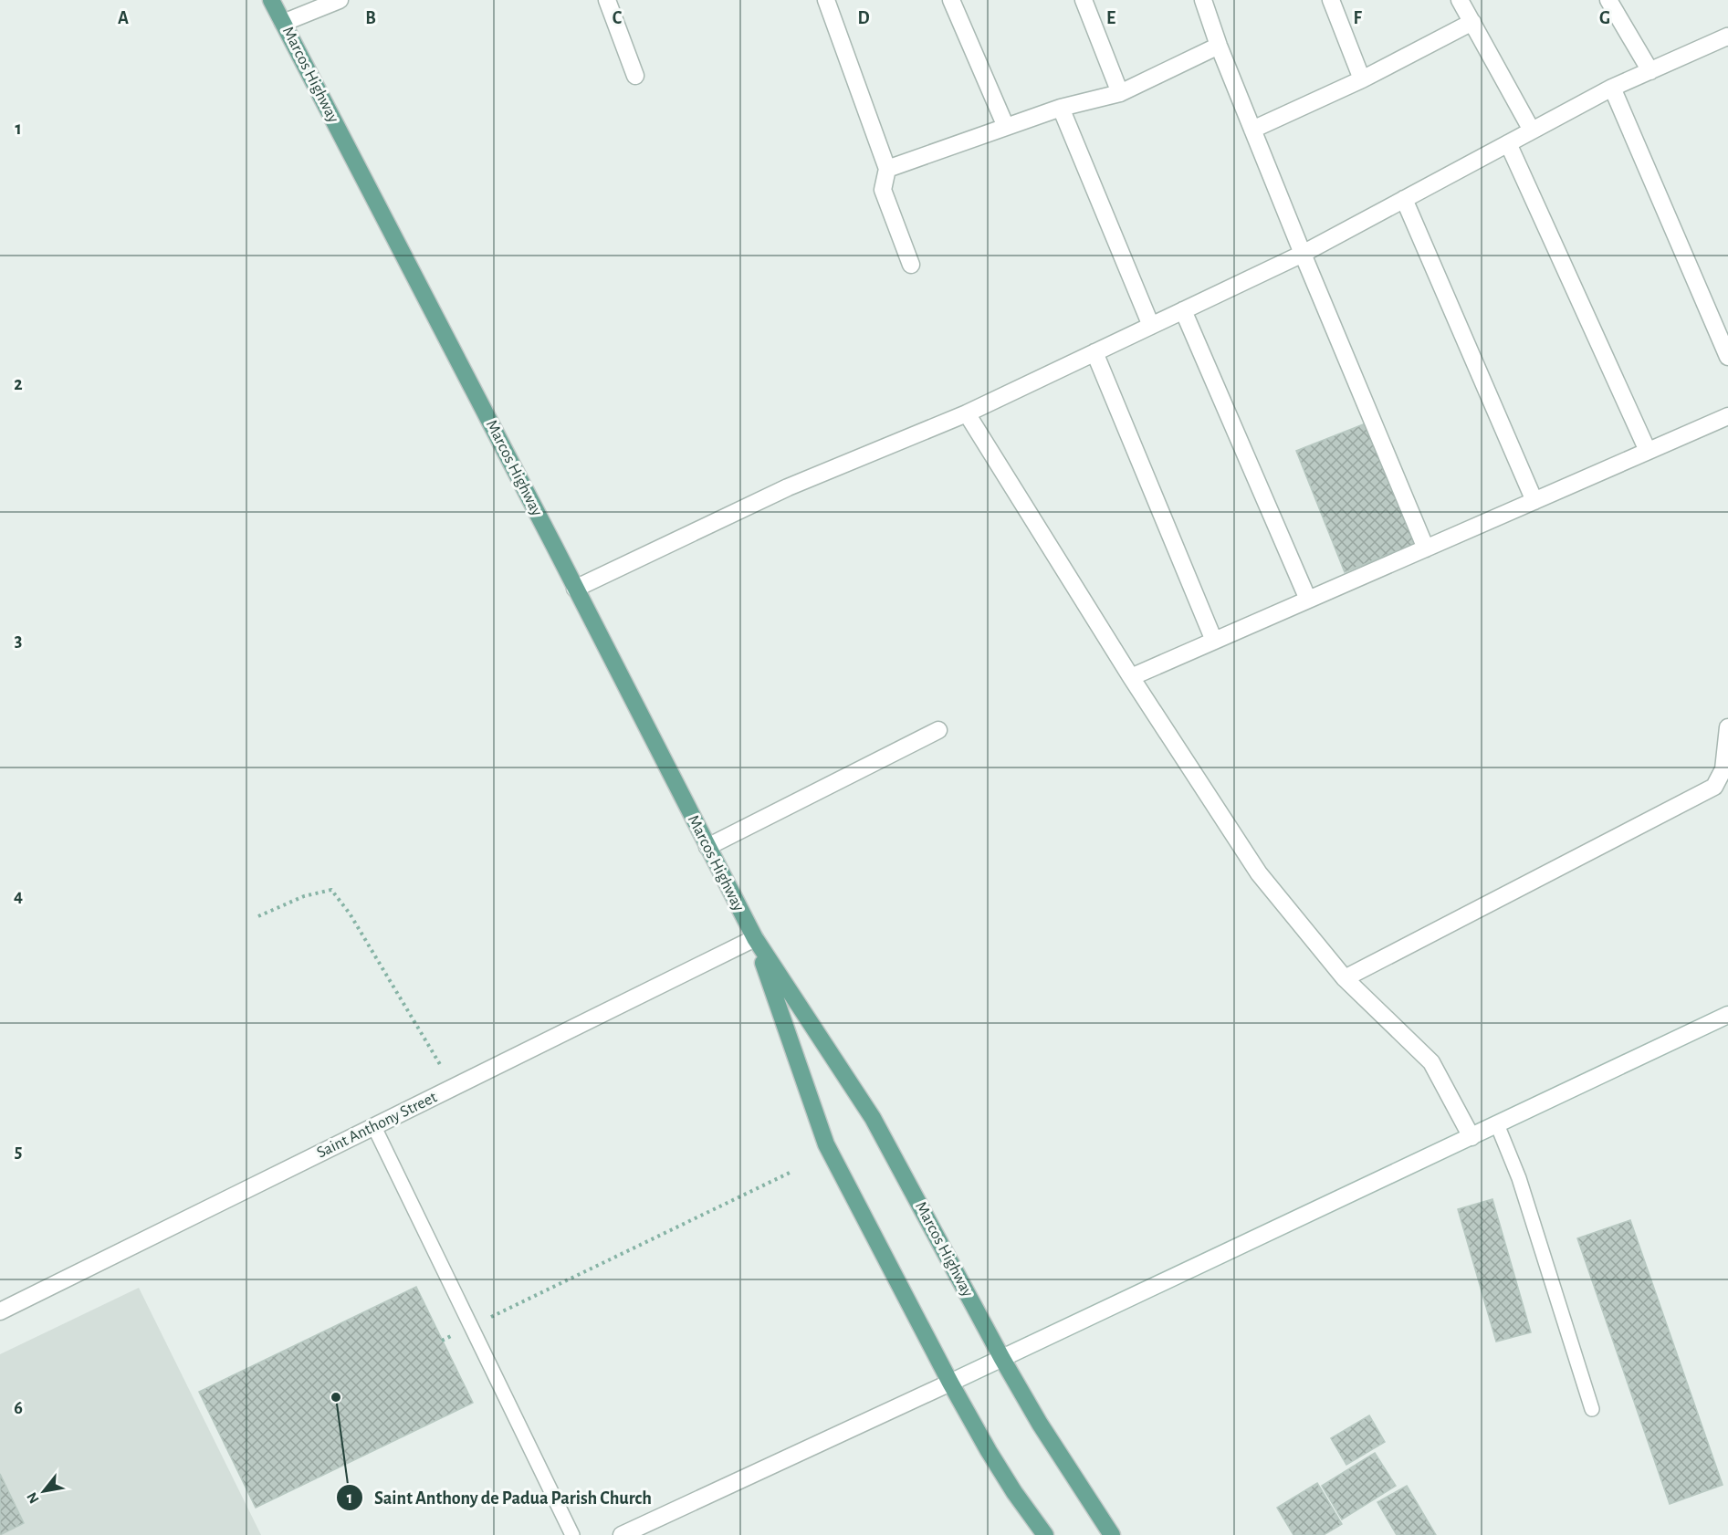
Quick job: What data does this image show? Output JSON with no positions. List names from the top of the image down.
{
  "streets": {
    "main road": ["Marcos Highway"],
    "street": ["Saint Anthony Street"]
  },
  "crossings": [
    ["Marcos Highway", "Saint Anthony Street"]
  ],
  "places": ["Saint Anthony de Padua Parish Church"],
  "north": "bottom left",
  "grid": {
    "columns": [
      "A",
      "B",
      "C",
      "D",
      "E",
      "F",
      "G"
    ],
    "rows": [
      "1",
      "2",
      "3",
      "4",
      "5",
      "6"
    ]
  }
}
